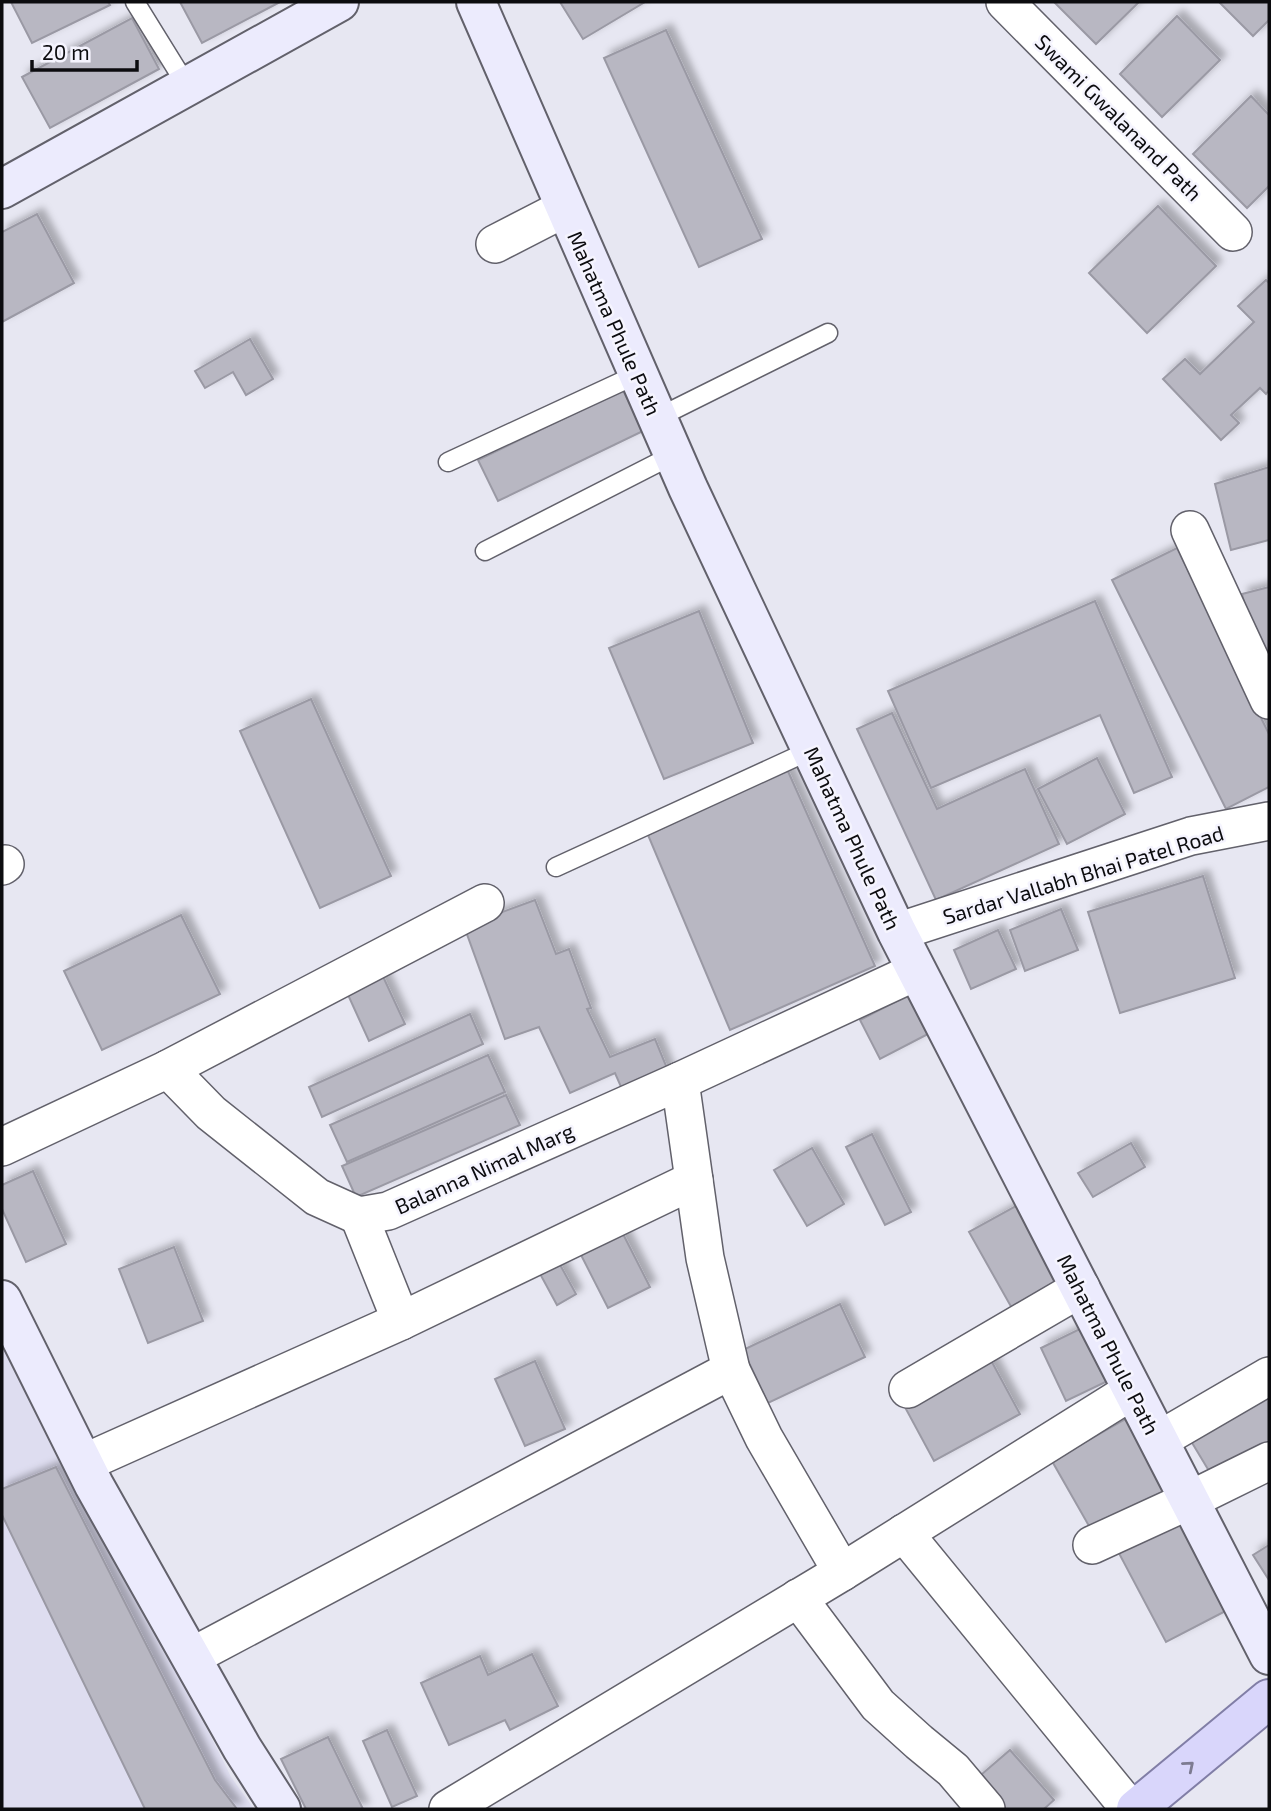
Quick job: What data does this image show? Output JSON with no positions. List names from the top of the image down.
{
  "streets": {
    "main road": ["Mahatma Phule Path"],
    "street": ["Swami Gwalanand Path", "Sardar Vallabh Bhai Patel Road", "Balanna Nimal Marg"]
  },
  "crossings": [
    ["Mahatma Phule Path", "Sardar Vallabh Bhai Patel Road"],
    ["Mahatma Phule Path", "Balanna Nimal Marg"]
  ],
  "scale_bar": "20 m"
}
